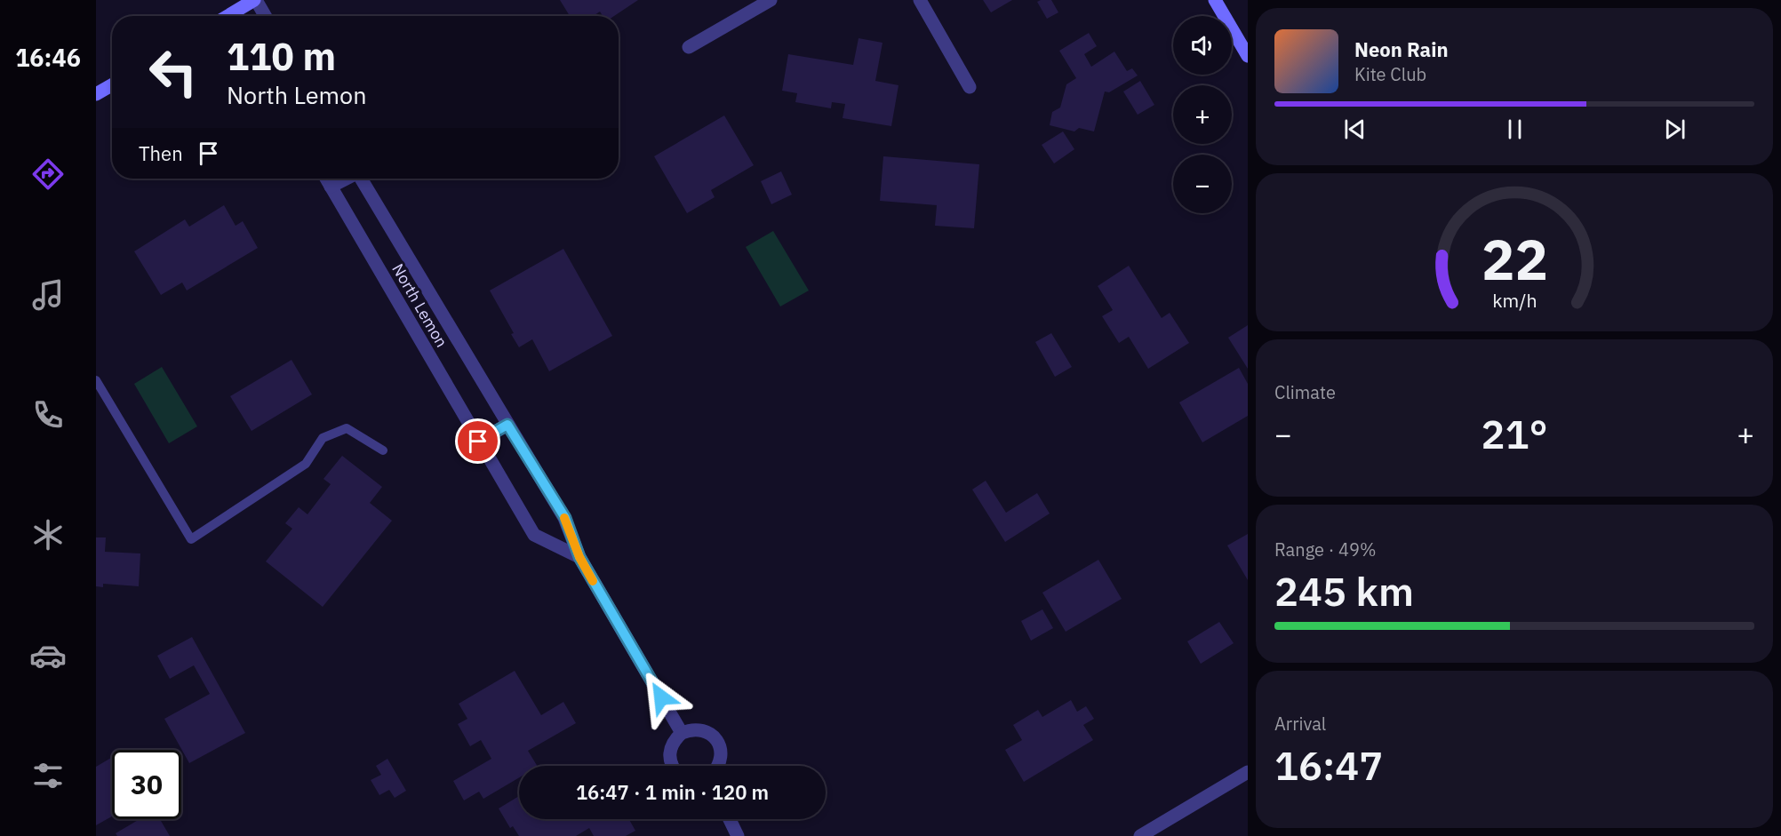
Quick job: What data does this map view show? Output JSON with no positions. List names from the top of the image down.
{
  "streets": {
    "street": ["North Lemon"]
  },
  "page": {
    "tabs": "16:46",
    "map_buttons": ["+", "−"],
    "turn": ["110 m", "North Lemon"],
    "song": ["Neon Rain", "Kite Club"],
    "then": "Then",
    "tile": [
      "Climate",
      ["Range · 49%", "245 km"],
      ["Arrival", "16:47"]
    ],
    "heat": ["−", "21°", "+"],
    "limit": "30",
    "trip": "16:47 · 1 min · 120 m",
    "gauge": ["22", "km/h"]
  }
}
